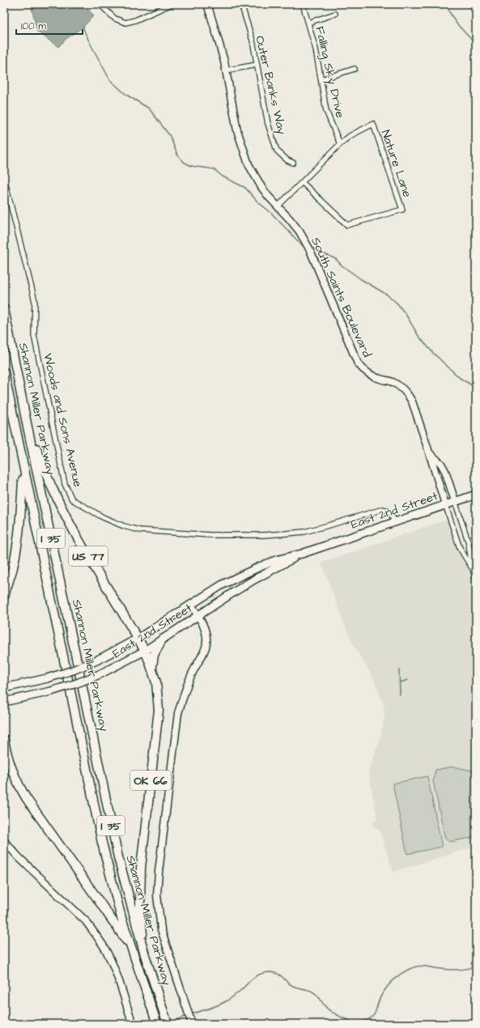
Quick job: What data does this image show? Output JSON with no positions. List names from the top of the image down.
{
  "streets": {
    "highway": [
      "Shannon Miller Parkway",
      "I 35",
      "US 77",
      "OK 66"
    ],
    "main road": ["East 2nd Street"],
    "street": [
      "Falling Sky Drive",
      "Outer Banks Way",
      "Nature Lane",
      "South Saints Boulevard",
      "Woods and Sons Avenue"
    ]
  },
  "crossings": [
    ["Falling Sky Drive", "Nature Lane"],
    ["South Saints Boulevard", "East 2nd Street"],
    ["Shannon Miller Parkway", "US 77"],
    ["Shannon Miller Parkway", "OK 66"],
    ["Woods and Sons Avenue", "East 2nd Street"],
    ["East 2nd Street", "US 77"],
    ["East 2nd Street", "OK 66"]
  ],
  "scale_bar": "100 m"
}
